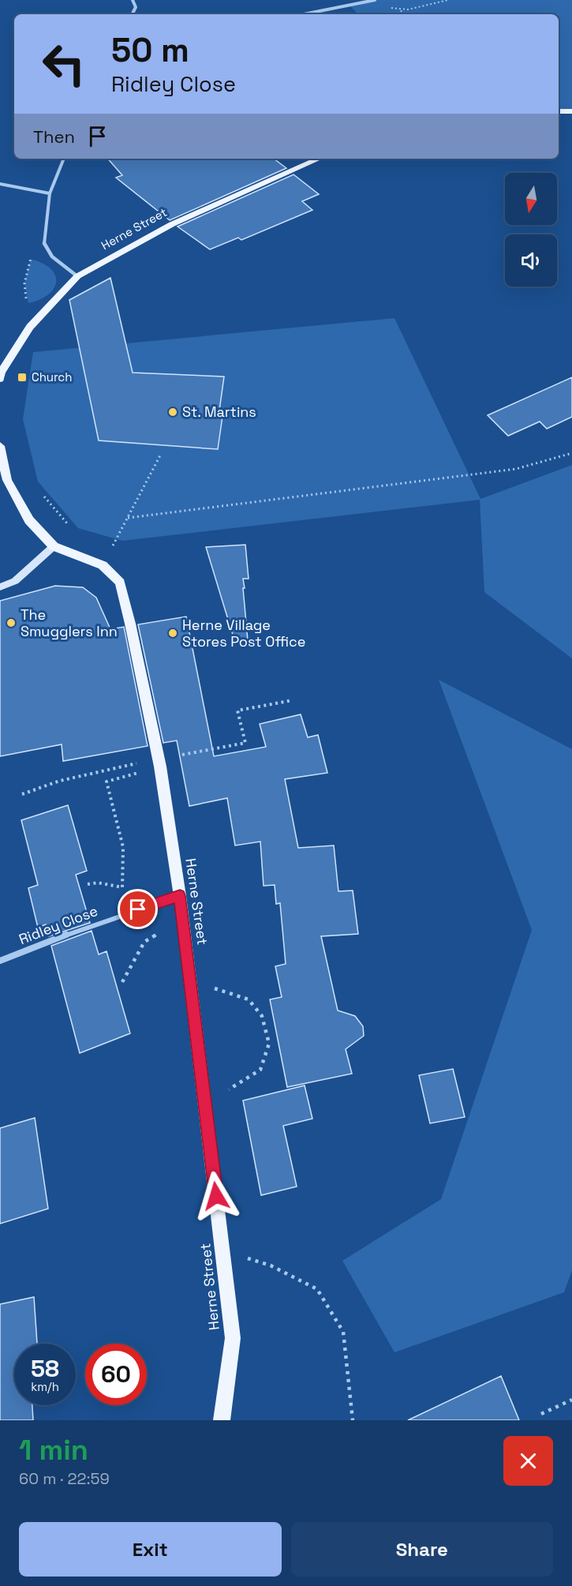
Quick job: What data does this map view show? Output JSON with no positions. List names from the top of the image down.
{
  "streets": {
    "main road": ["Herne Street"],
    "street": ["Ridley Close"]
  },
  "crossings": [
    ["Herne Street", "Ridley Close"]
  ],
  "places": {
    "transit": ["Church"],
    "other": ["St. Martins", "The Smugglers Inn", "Herne Village Stores Post Office"]
  },
  "north": "bottom",
  "page": {
    "turn": ["50 m", "Ridley Close"],
    "then": "Then",
    "speed": "58 km/h",
    "limit": "60",
    "heading": ["1 min", "60 m · 22:59"],
    "buttons": ["Exit", "Share"]
  }
}
